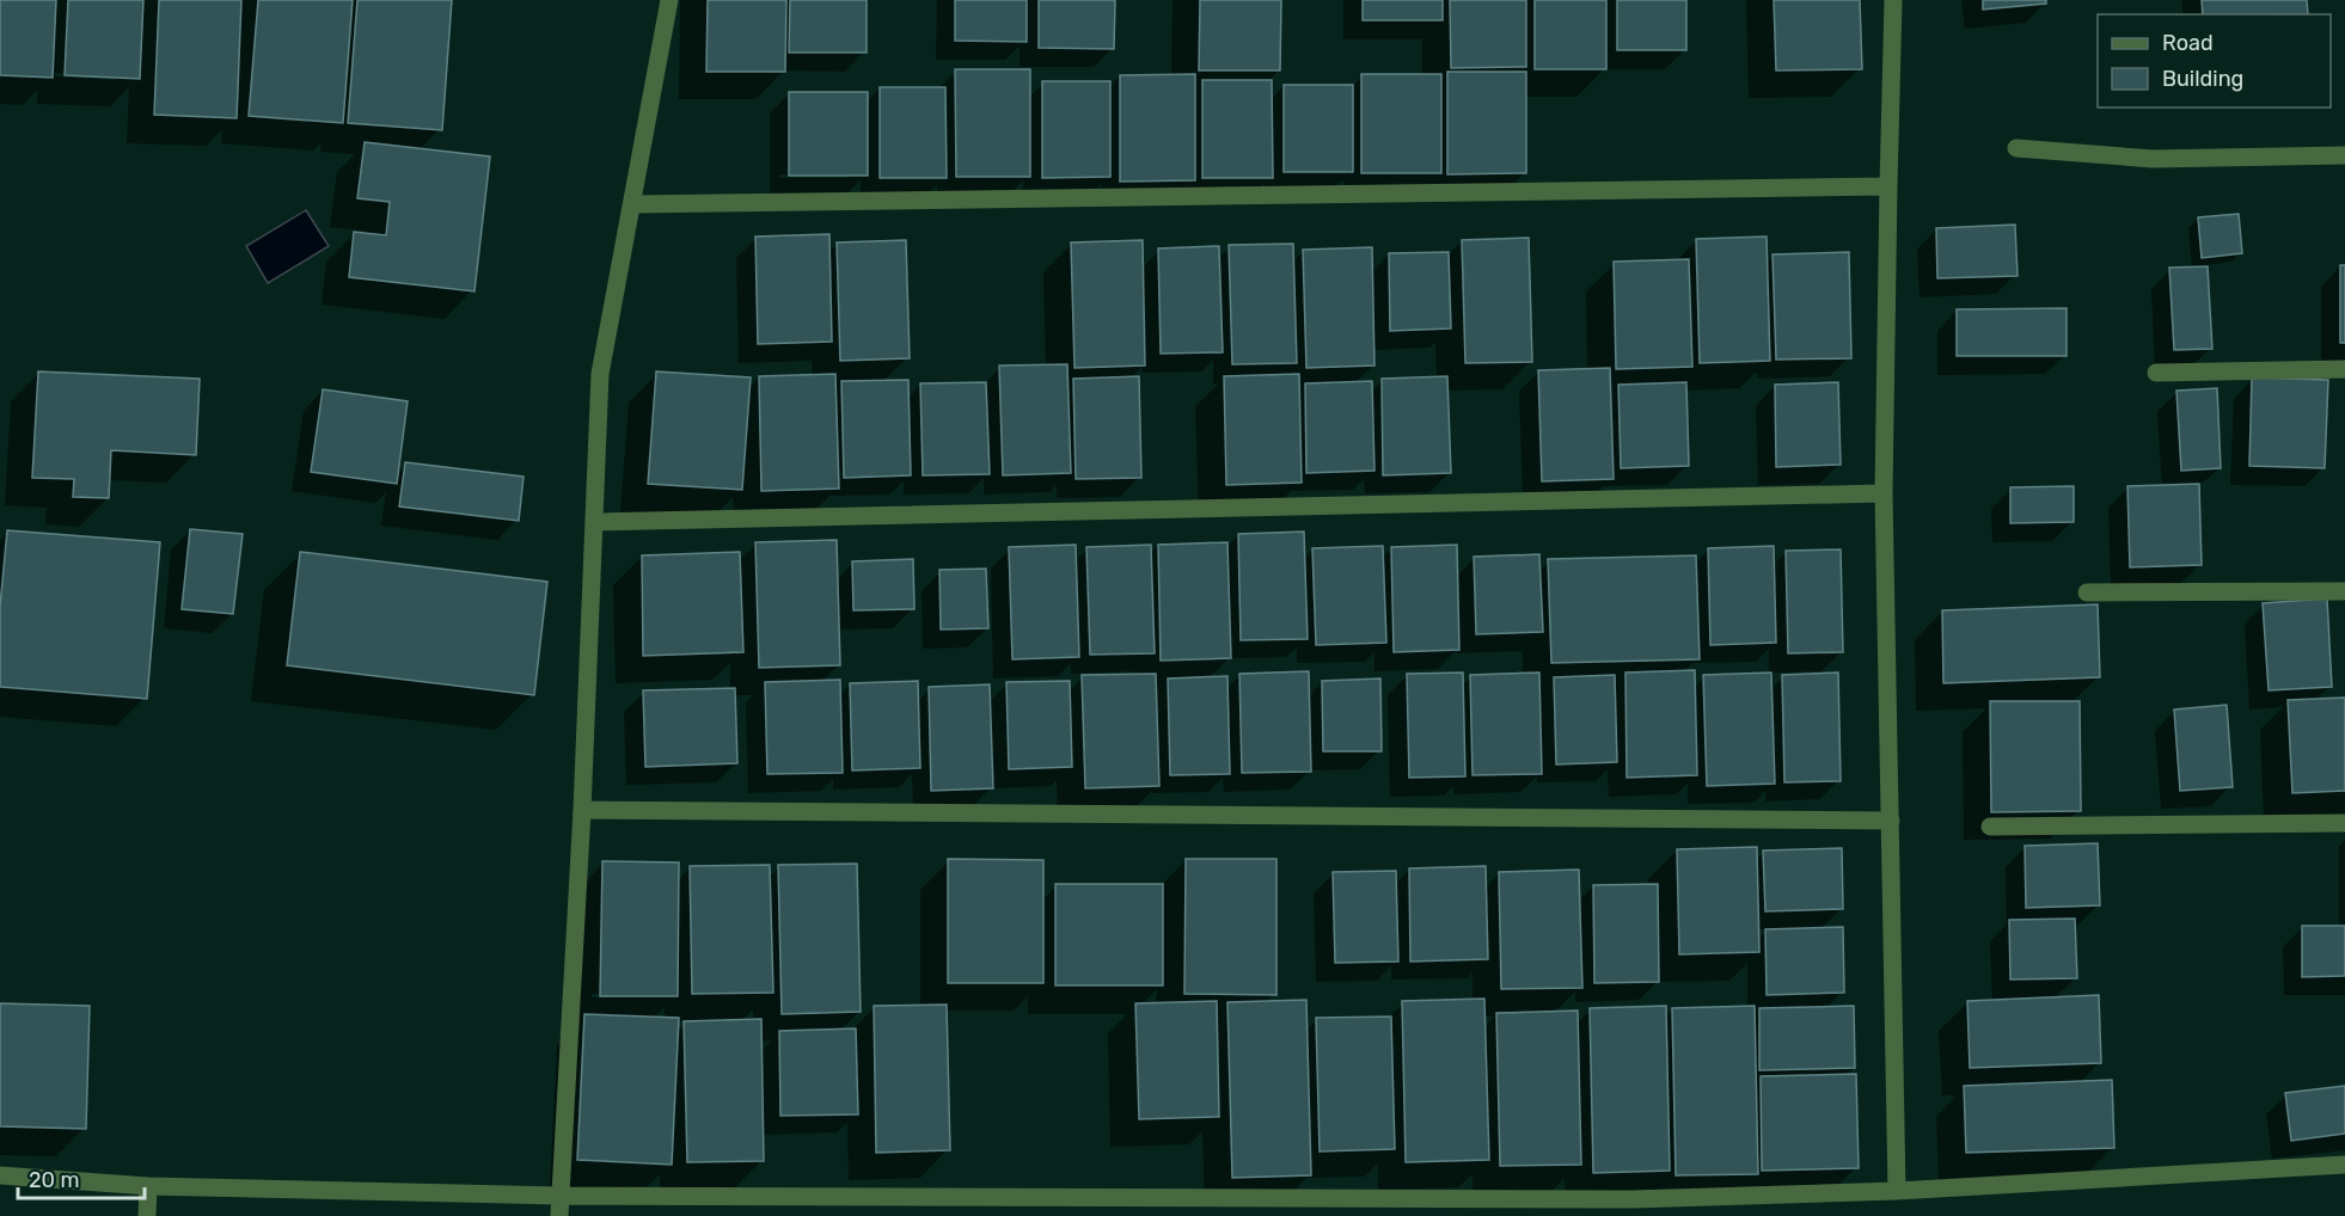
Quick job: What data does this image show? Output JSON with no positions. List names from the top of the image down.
{
  "legend": ["Road", "Building"],
  "scale_bar": "20 m"
}
